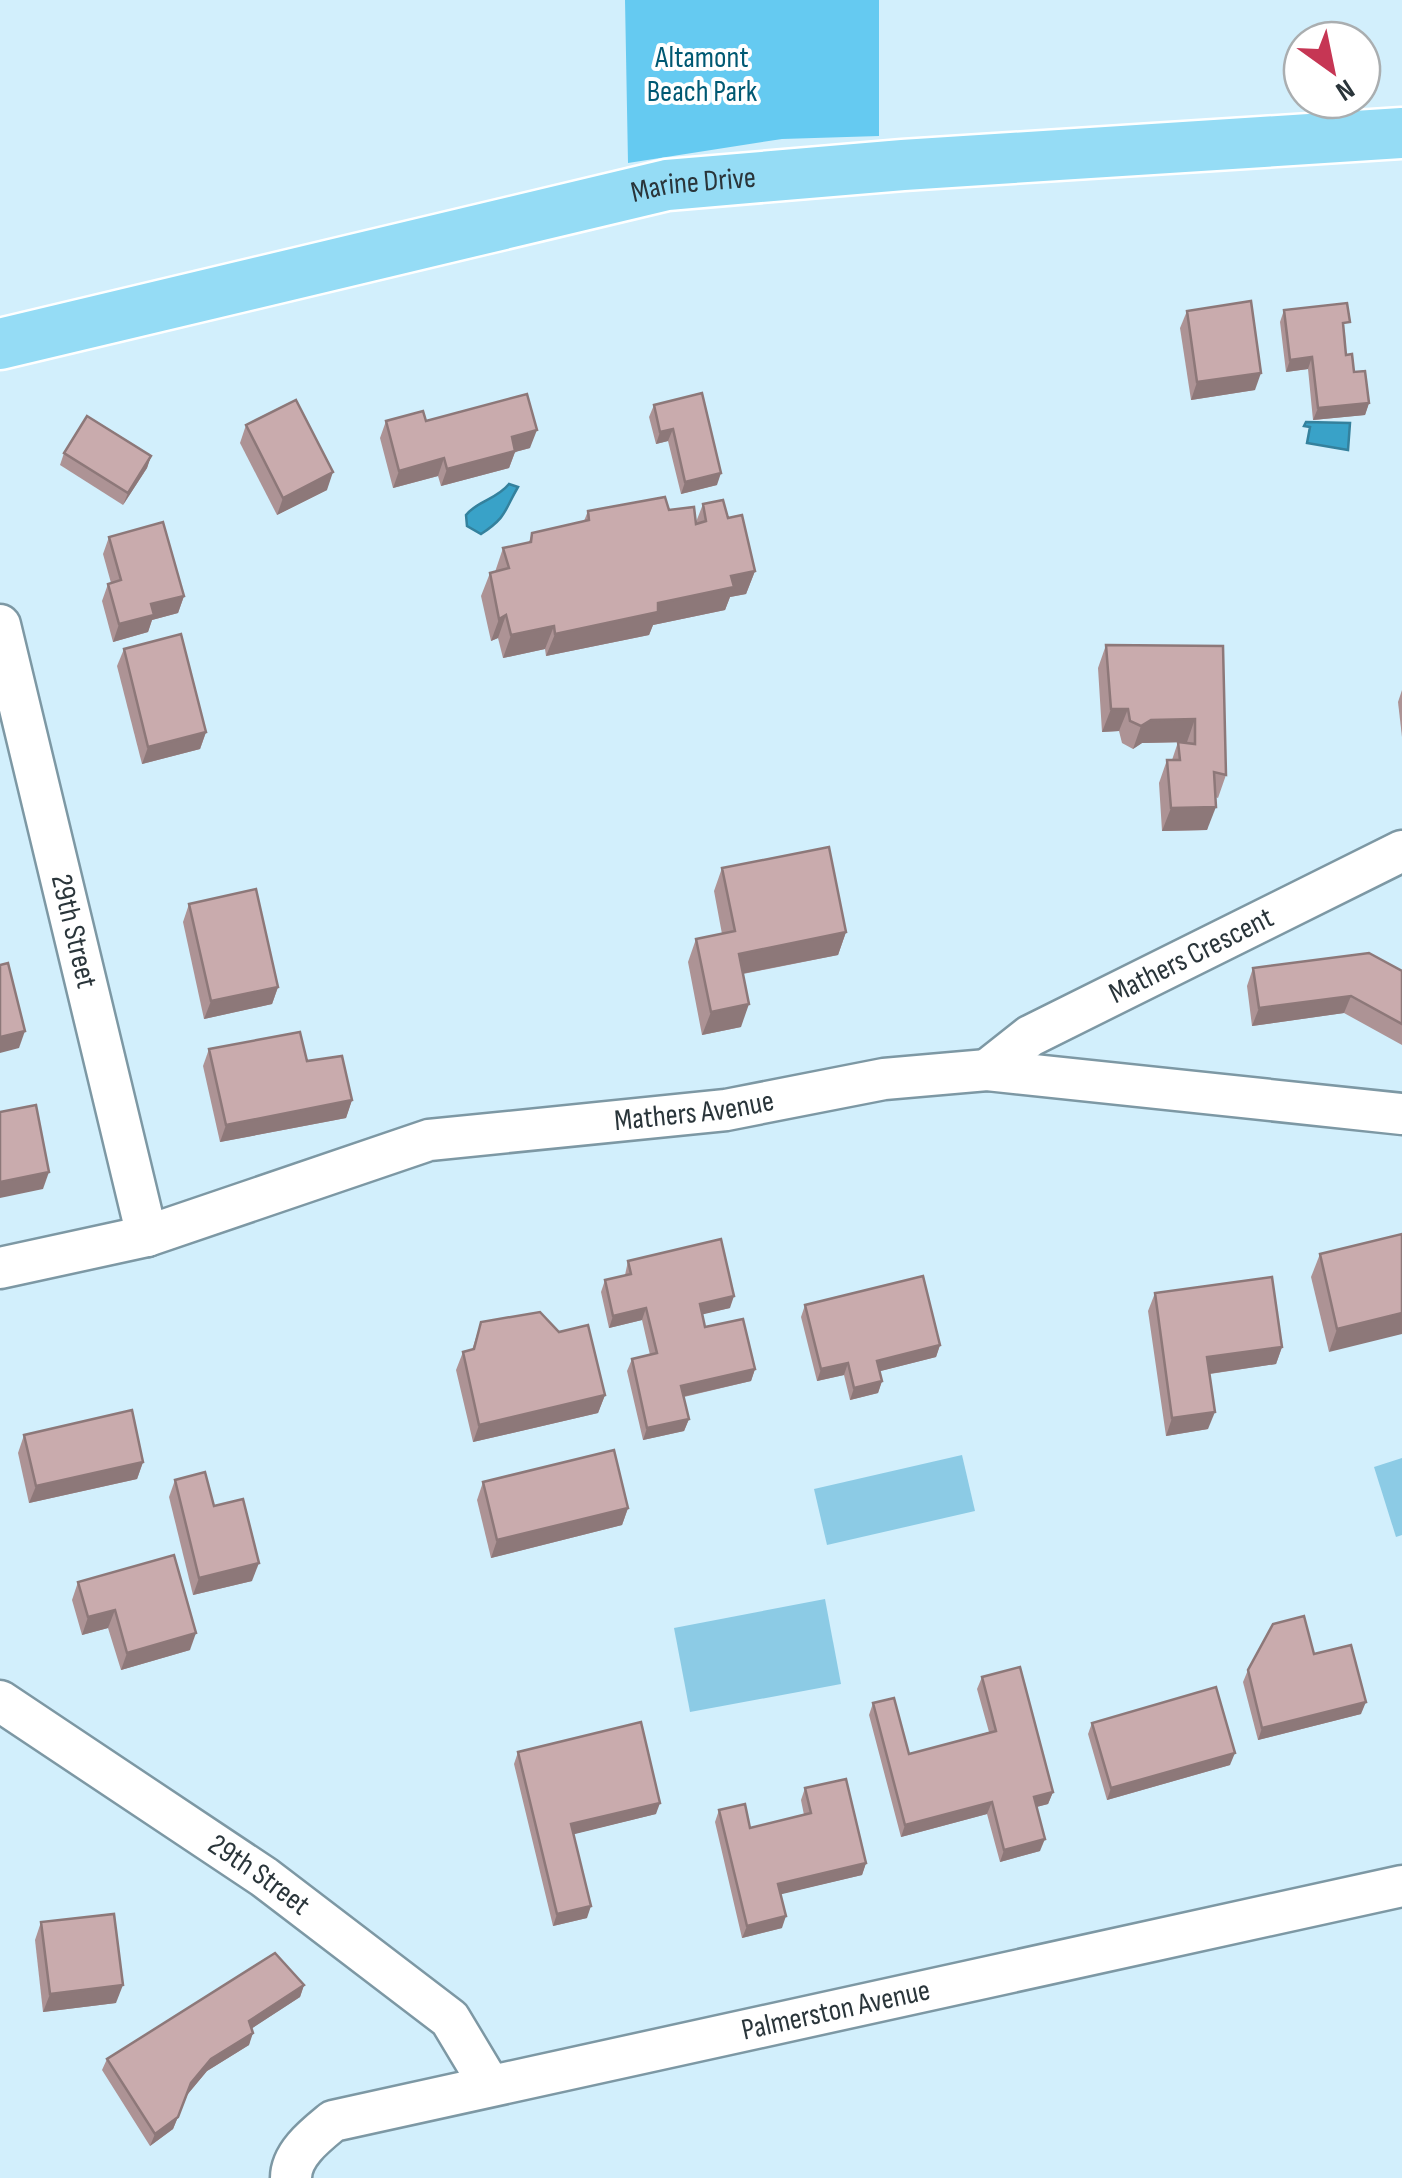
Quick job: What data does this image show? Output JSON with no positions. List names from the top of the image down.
{
  "streets": {
    "main road": ["Marine Drive"],
    "street": [
      "29th Street",
      "Mathers Crescent",
      "Mathers Avenue",
      "Palmerston Avenue"
    ]
  },
  "crossings": [
    ["29th Street", "Mathers Avenue"],
    ["29th Street", "Palmerston Avenue"],
    ["Mathers Crescent", "Mathers Avenue"]
  ],
  "parks": ["Altamont Beach Park"],
  "north": "bottom right"
}
